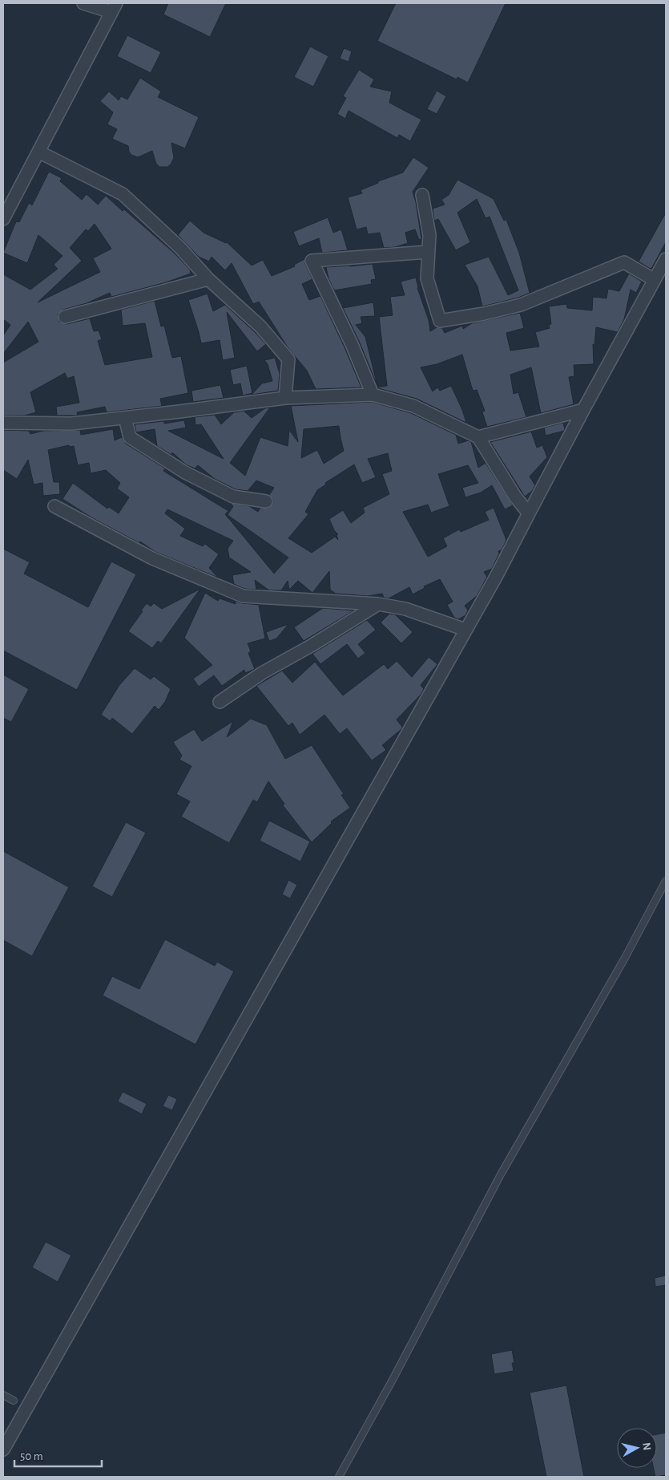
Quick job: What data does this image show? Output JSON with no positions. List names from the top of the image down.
{
  "scale_bar": "50 m",
  "north": "right"
}
